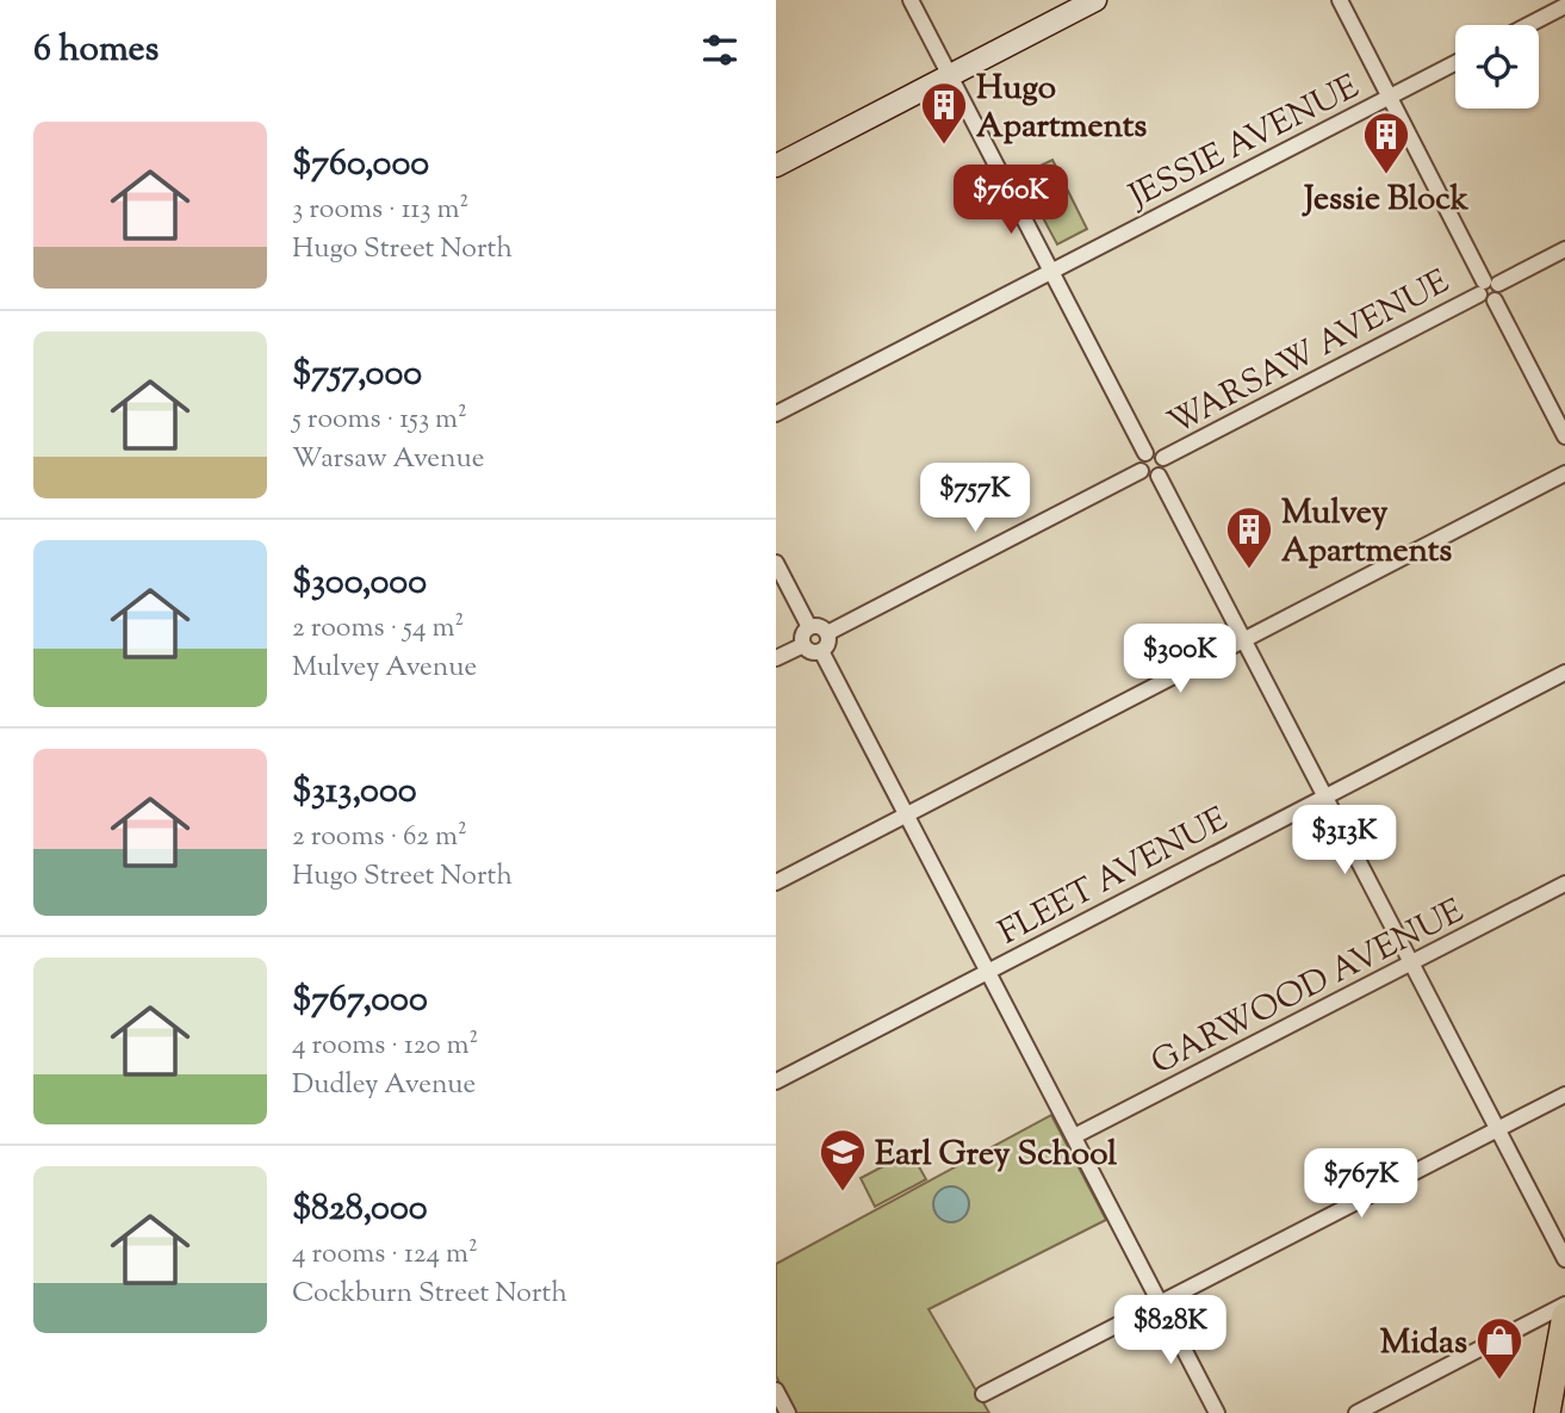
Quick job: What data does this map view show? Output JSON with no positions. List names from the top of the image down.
{
  "streets": {
    "street": [
      "JESSIE AVENUE",
      "WARSAW AVENUE",
      "FLEET AVENUE",
      "GARWOOD AVENUE"
    ]
  },
  "places": {
    "building": ["Hugo Apartments", "Jessie Block", "Mulvey Apartments"],
    "school or university": ["Earl Grey School"],
    "shop": ["Midas"]
  },
  "page": {
    "heading": "6 homes",
    "list": [
      {
        "name": "$760,000",
        "note": "3 rooms · 113 m² · Hugo Street North"
      },
      {
        "name": "$757,000",
        "note": "5 rooms · 153 m² · Warsaw Avenue"
      },
      {
        "name": "$300,000",
        "note": "2 rooms · 54 m² · Mulvey Avenue"
      },
      {
        "name": "$313,000",
        "note": "2 rooms · 62 m² · Hugo Street North"
      },
      {
        "name": "$767,000",
        "note": "4 rooms · 120 m² · Dudley Avenue"
      },
      {
        "name": "$828,000",
        "note": "4 rooms · 124 m² · Cockburn Street North"
      }
    ],
    "price": [
      "$760K",
      "$757K",
      "$300K",
      "$313K",
      "$767K",
      "$828K"
    ]
  }
}
